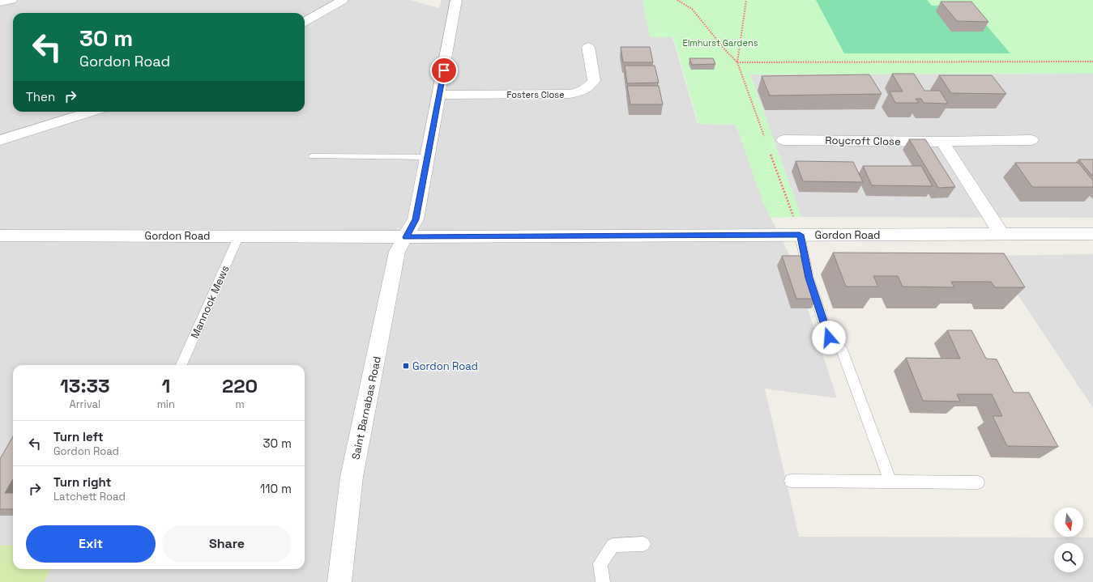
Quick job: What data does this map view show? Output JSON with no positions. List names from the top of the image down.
{
  "streets": {
    "street": [
      "Fosters Close",
      "Roycroft Close",
      "Gordon Road",
      "Saint Barnabas Road"
    ],
    "lane": ["Mannock Mews"]
  },
  "crossings": [
    ["Fosters Close", "Saint Barnabas Road"],
    ["Gordon Road", "Mannock Mews"],
    ["Gordon Road", "Saint Barnabas Road"]
  ],
  "parks": ["Elmhurst Gardens"],
  "places": {
    "transit": ["Gordon Road"]
  },
  "north": "bottom",
  "page": {
    "turn": ["30 m", "Gordon Road"],
    "then": "Then",
    "eta": [
      "13:33",
      "Arrival",
      "1",
      "min",
      "220",
      "m"
    ],
    "list": [
      {
        "name": "Turn left",
        "note": "Gordon Road",
        "value": "30 m"
      },
      {
        "name": "Turn right",
        "note": "Latchett Road",
        "value": "110 m"
      }
    ],
    "buttons": ["Exit", "Share"]
  }
}
